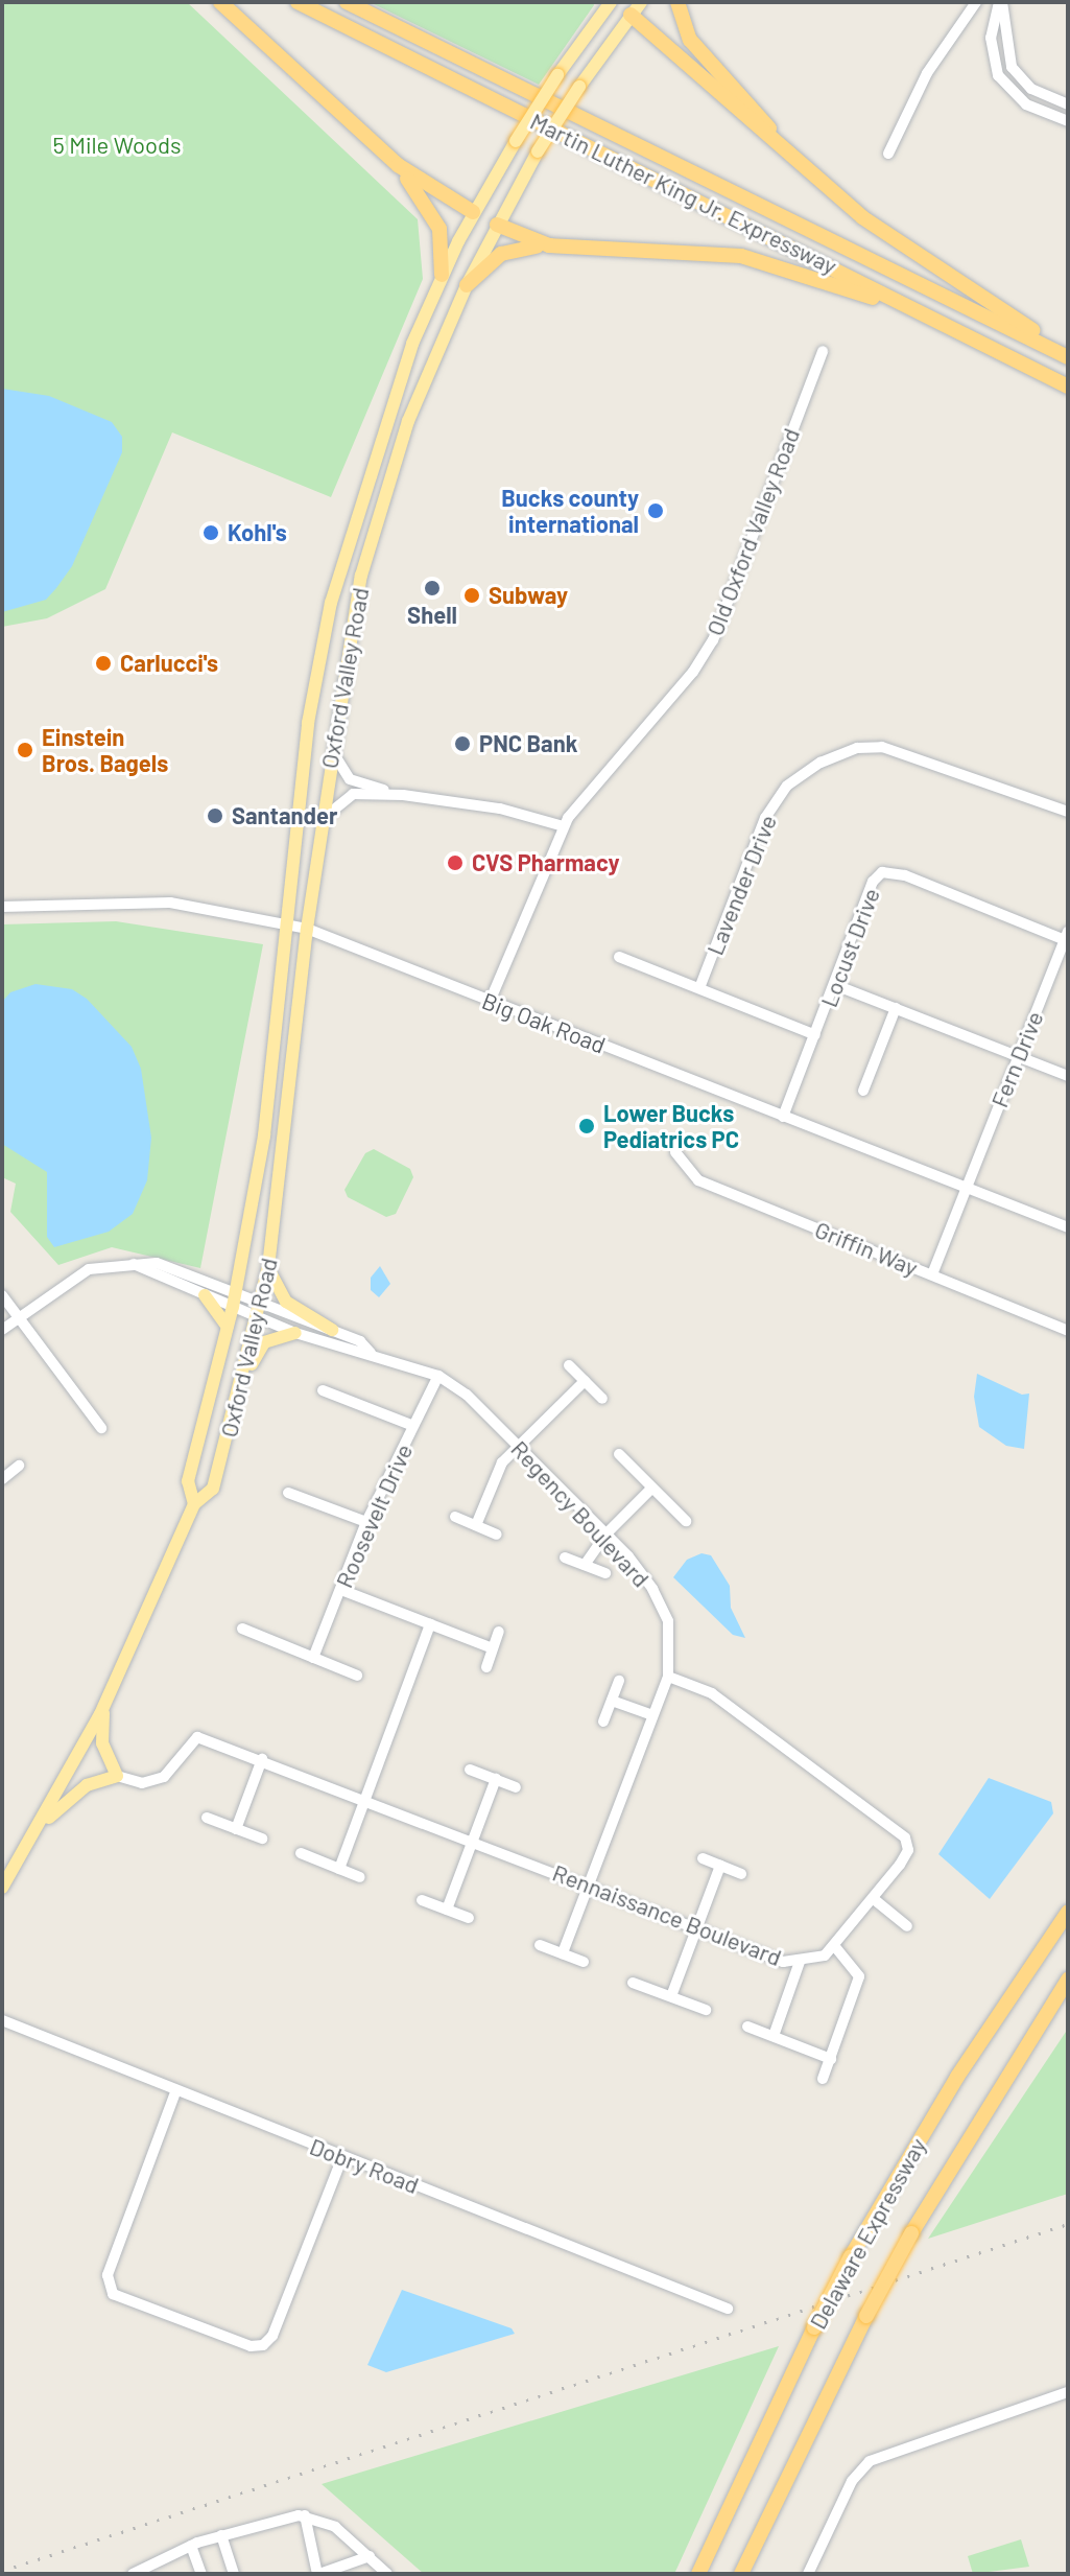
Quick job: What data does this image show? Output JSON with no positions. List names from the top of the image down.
{
  "streets": {
    "highway": ["Martin Luther King Jr. Expressway", "Delaware Expressway"],
    "main road": ["Oxford Valley Road"],
    "street": [
      "Old Oxford Valley Road",
      "Lavender Drive",
      "Locust Drive",
      "Big Oak Road",
      "Fern Drive",
      "Griffin Way",
      "Regency Boulevard",
      "Roosevelt Drive",
      "Rennaissance Boulevard",
      "Dobry Road"
    ]
  },
  "crossings": [
    ["Old Oxford Valley Road", "Big Oak Road"],
    ["Oxford Valley Road", "Big Oak Road"],
    ["Oxford Valley Road", "Regency Boulevard"],
    ["Locust Drive", "Big Oak Road"],
    ["Locust Drive", "Fern Drive"],
    ["Big Oak Road", "Fern Drive"],
    ["Fern Drive", "Griffin Way"],
    ["Regency Boulevard", "Roosevelt Drive"],
    ["Regency Boulevard", "Rennaissance Boulevard"]
  ],
  "parks": ["5 Mile Woods"],
  "places": [
    "Bucks county international",
    "Kohl's",
    "Shell",
    "Subway",
    "Carlucci's",
    "PNC Bank",
    "Einstein Bros. Bagels",
    "Santander",
    "CVS Pharmacy",
    "Lower Bucks Pediatrics PC"
  ]
}
